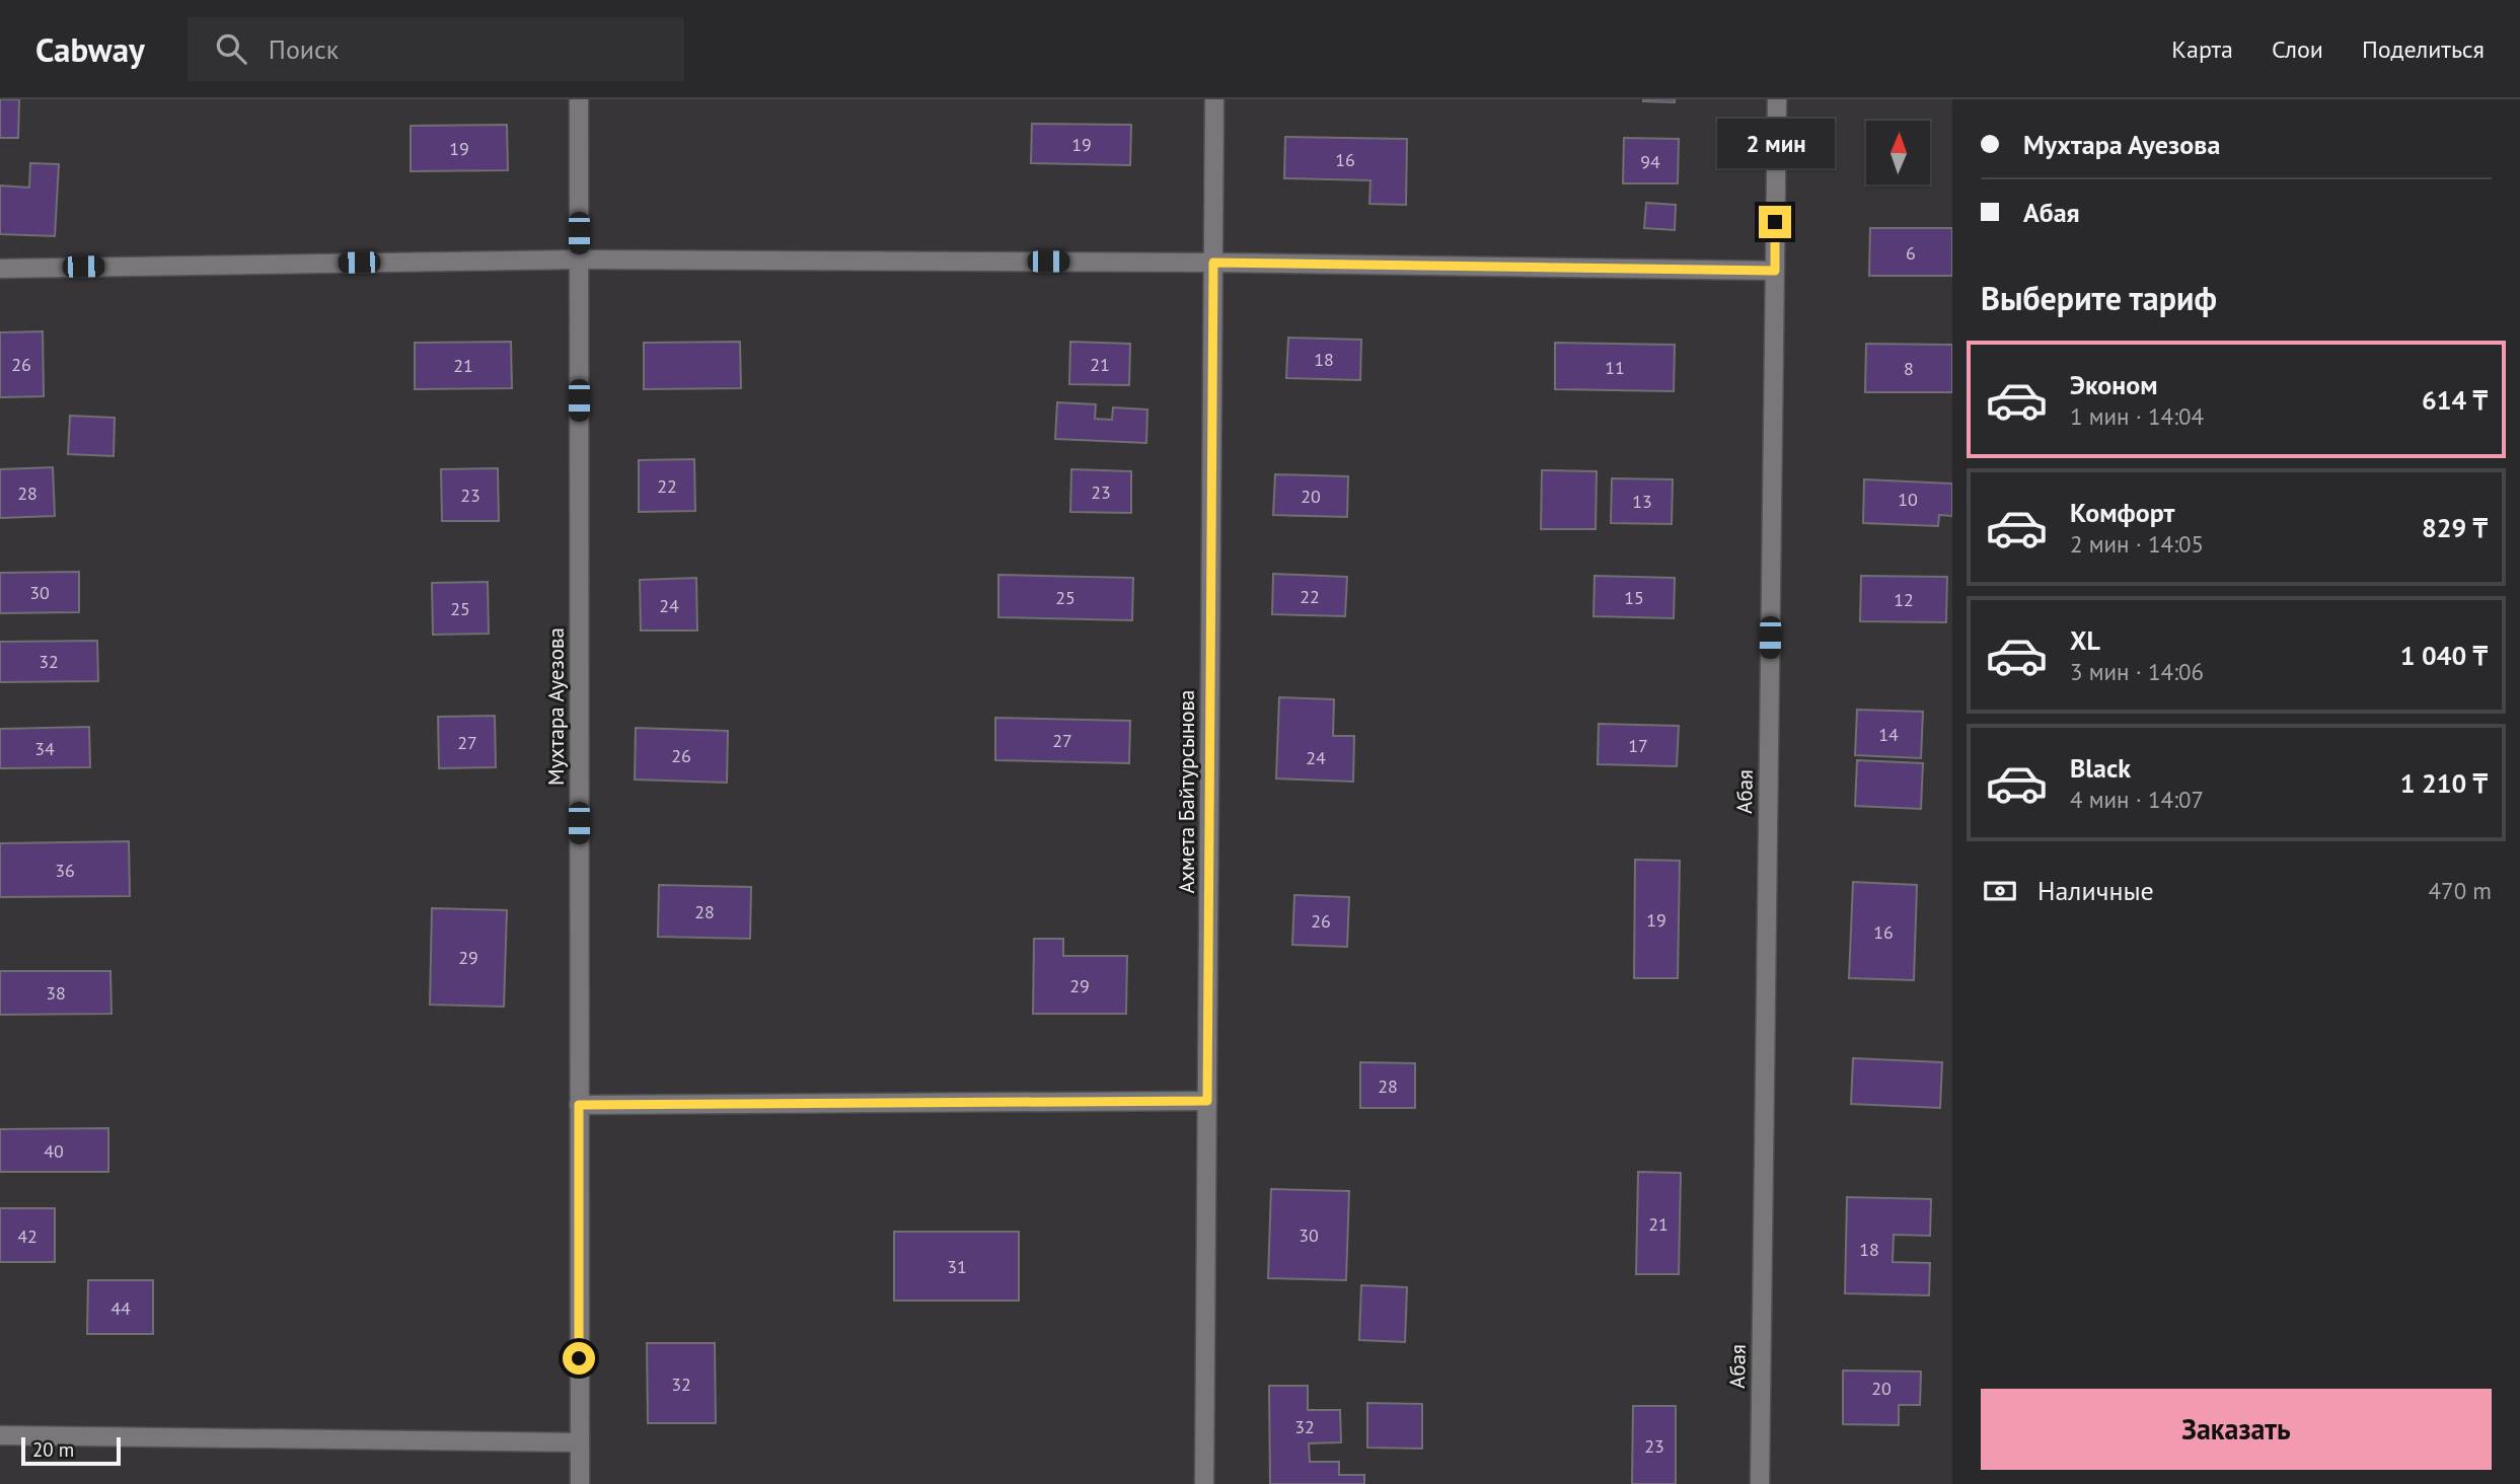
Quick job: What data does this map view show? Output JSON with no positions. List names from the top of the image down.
{
  "streets": {
    "street": ["Мухтара Ауезова", "Ахмета Байтурсынова", "Абая"]
  },
  "house_numbers": [
    "19",
    "19",
    "16",
    "94",
    "6",
    "18",
    "26",
    "21",
    "21",
    "11",
    "8",
    "22",
    "23",
    "28",
    "23",
    "20",
    "10",
    "13",
    "30",
    "22",
    "25",
    "15",
    "12",
    "24",
    "25",
    "32",
    "14",
    "27",
    "27",
    "17",
    "34",
    "26",
    "24",
    "36",
    "28",
    "19",
    "26",
    "16",
    "29",
    "29",
    "38",
    "28",
    "40",
    "21",
    "30",
    "42",
    "18",
    "31",
    "44",
    "32",
    "20",
    "32",
    "23"
  ],
  "scale_bar": "20 m",
  "north": "top",
  "page": {
    "header": "Cabway",
    "search": "Поиск",
    "nav": ["Карта", "Слои", "Поделиться"],
    "banner": ["Мухтара Ауезова", "Абая"],
    "bubble": "2 мин",
    "heading": "Выберите тариф",
    "list": [
      {
        "name": "Эконом",
        "note": "1 мин · 14:04",
        "value": "614 ₸"
      },
      {
        "name": "Комфорт",
        "note": "2 мин · 14:05",
        "value": "829 ₸"
      },
      {
        "name": "XL",
        "note": "3 мин · 14:06",
        "value": "1 040 ₸"
      },
      {
        "name": "Black",
        "note": "4 мин · 14:07",
        "value": "1 210 ₸"
      }
    ],
    "pay": ["Наличные", "470 m"],
    "buttons": "Заказать",
    "scale": "20 m"
  }
}
